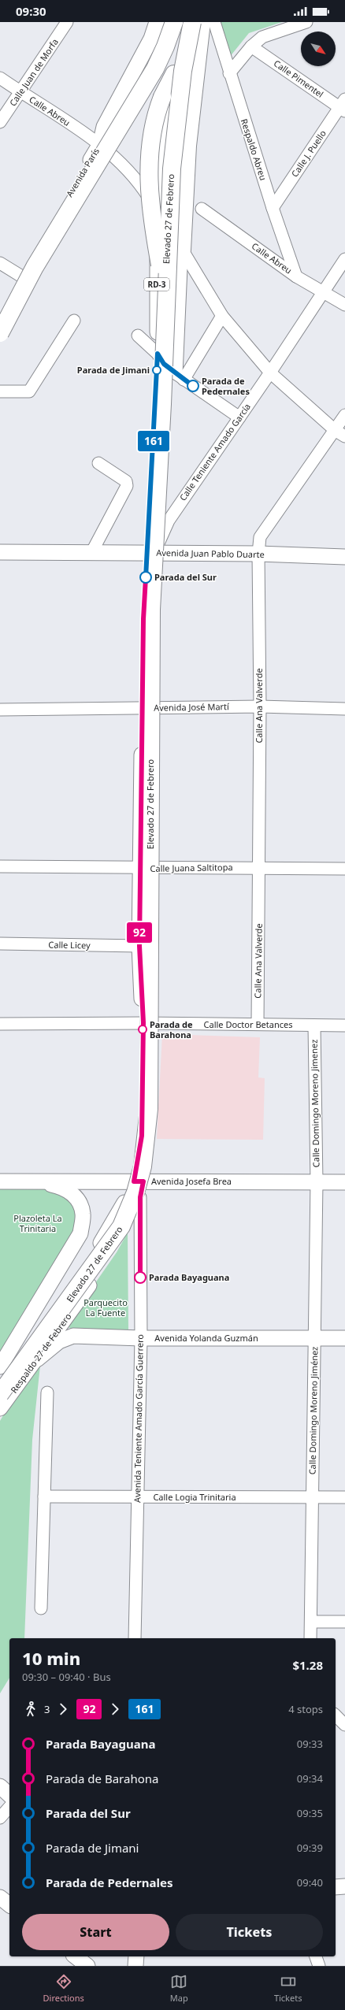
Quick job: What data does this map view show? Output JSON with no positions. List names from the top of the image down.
{
  "streets": {
    "highway": ["Elevado 27 de Febrero", "RD-3"],
    "main road": [
      "Avenida París",
      "Avenida Juan Pablo Duarte",
      "Avenida Josefa Brea",
      "Avenida Yolanda Guzmán",
      "Respaldo 27 de Febrero"
    ],
    "street": [
      "Calle Juan de Morfa",
      "Calle Pimentel",
      "Calle Abreu",
      "Respaldo Abreu",
      "Calle J. Puello",
      "Calle Teniente Amado García",
      "Calle Ana Valverde",
      "Avenida José Martí",
      "Calle Juana Saltitopa",
      "Calle Licey",
      "Calle Doctor Betances",
      "Calle Domingo Moreno Jimenez",
      "Calle Domingo Moreno Jiménez",
      "Avenida Teniente Amado García Guerrero",
      "Calle Logia Trinitaria"
    ]
  },
  "crossings": [
    ["Calle Juan de Morfa", "Calle Abreu"],
    ["Calle Pimentel", "Calle J. Puello"],
    ["Calle Abreu", "Respaldo Abreu"],
    ["Calle Abreu", "Avenida París"],
    ["Calle Abreu", "RD-3"],
    ["Calle Abreu", "Calle Teniente Amado García"],
    ["Calle Abreu", "Calle Ana Valverde"],
    ["Respaldo Abreu", "Calle J. Puello"],
    ["RD-3", "Calle Teniente Amado García"],
    ["RD-3", "Avenida Juan Pablo Duarte"],
    ["RD-3", "Avenida José Martí"],
    ["RD-3", "Calle Juana Saltitopa"],
    ["RD-3", "Calle Licey"],
    ["RD-3", "Calle Doctor Betances"],
    ["RD-3", "Avenida Josefa Brea"],
    ["RD-3", "Respaldo 27 de Febrero"],
    ["Calle Teniente Amado García", "Avenida Juan Pablo Duarte"],
    ["Avenida Juan Pablo Duarte", "Calle Ana Valverde"],
    ["Calle Ana Valverde", "Avenida José Martí"],
    ["Calle Ana Valverde", "Calle Juana Saltitopa"],
    ["Calle Ana Valverde", "Calle Doctor Betances"],
    ["Calle Doctor Betances", "Calle Domingo Moreno Jimenez"],
    ["Calle Domingo Moreno Jimenez", "Avenida Josefa Brea"],
    ["Calle Domingo Moreno Jimenez", "Calle Domingo Moreno Jiménez"],
    ["Avenida Josefa Brea", "Respaldo 27 de Febrero"],
    ["Avenida Josefa Brea", "Calle Domingo Moreno Jiménez"],
    ["Avenida Yolanda Guzmán", "Respaldo 27 de Febrero"],
    ["Avenida Yolanda Guzmán", "Calle Domingo Moreno Jiménez"],
    ["Avenida Yolanda Guzmán", "Avenida Teniente Amado García Guerrero"],
    ["Respaldo 27 de Febrero", "Avenida Teniente Amado García Guerrero"],
    ["Calle Domingo Moreno Jiménez", "Calle Logia Trinitaria"],
    ["Avenida Teniente Amado García Guerrero", "Calle Logia Trinitaria"]
  ],
  "parks": ["Plazoleta La Trinitaria", "Parquecito La Fuente"],
  "places": [
    "Parada de Jimani",
    "Parada de Pedernales",
    "Parada del Sur",
    "Parada de Barahona",
    "Parada Bayaguana"
  ],
  "lines": ["bus line 161", "bus line 92"],
  "north": "bottom right",
  "page": {
    "status": "09:30",
    "on_map": ["92", "161"],
    "heading": ["10 min", "09:30 – 09:40 · Bus", "$1.28"],
    "legs": [
      "3",
      "92",
      "161",
      "4 stops"
    ],
    "list": [
      {
        "name": "Parada Bayaguana",
        "value": "09:33"
      },
      {
        "name": "Parada de Barahona",
        "value": "09:34"
      },
      {
        "name": "Parada del Sur",
        "value": "09:35"
      },
      {
        "name": "Parada de Jimani",
        "value": "09:39"
      },
      {
        "name": "Parada de Pedernales",
        "value": "09:40"
      }
    ],
    "buttons": ["Start", "Tickets"],
    "tabs": ["Directions", "Map", "Tickets"]
  }
}
